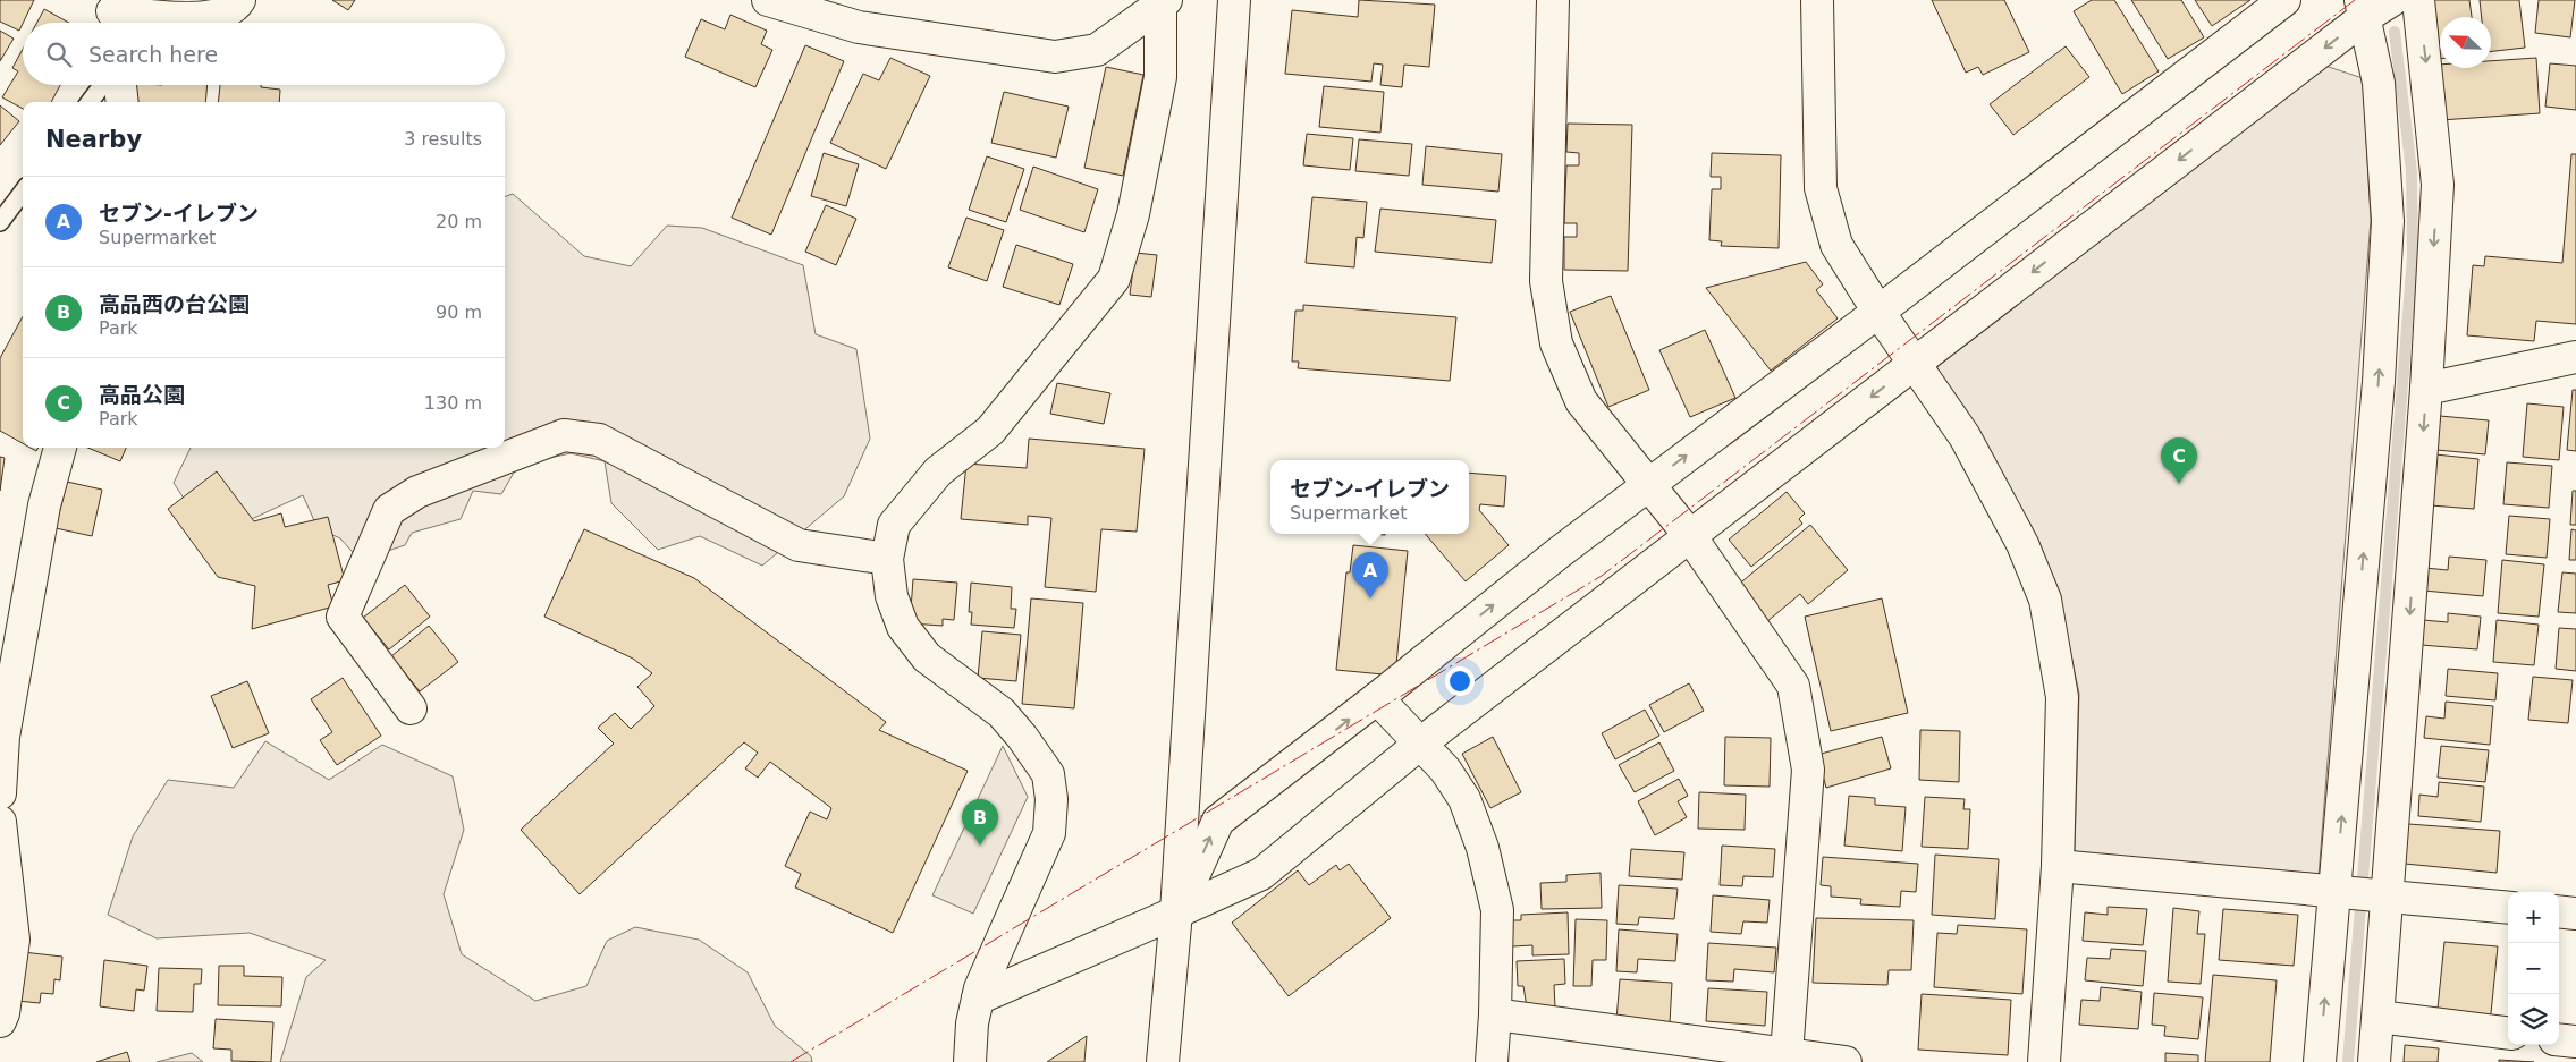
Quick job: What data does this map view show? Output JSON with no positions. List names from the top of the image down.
{
  "north": "top left",
  "page": {
    "search": "Search here",
    "heading": ["Nearby", "3 results"],
    "list": [
      {
        "mark": "A",
        "name": "セブン-イレブン",
        "note": "Supermarket",
        "value": "20 m"
      },
      {
        "mark": "B",
        "name": "高品西の台公園",
        "note": "Park",
        "value": "90 m"
      },
      {
        "mark": "C",
        "name": "高品公園",
        "note": "Park",
        "value": "130 m"
      }
    ],
    "pins": ["C", "A", "B"],
    "popup": ["セブン-イレブン", "Supermarket"],
    "map_buttons": ["+", "−"]
  }
}
